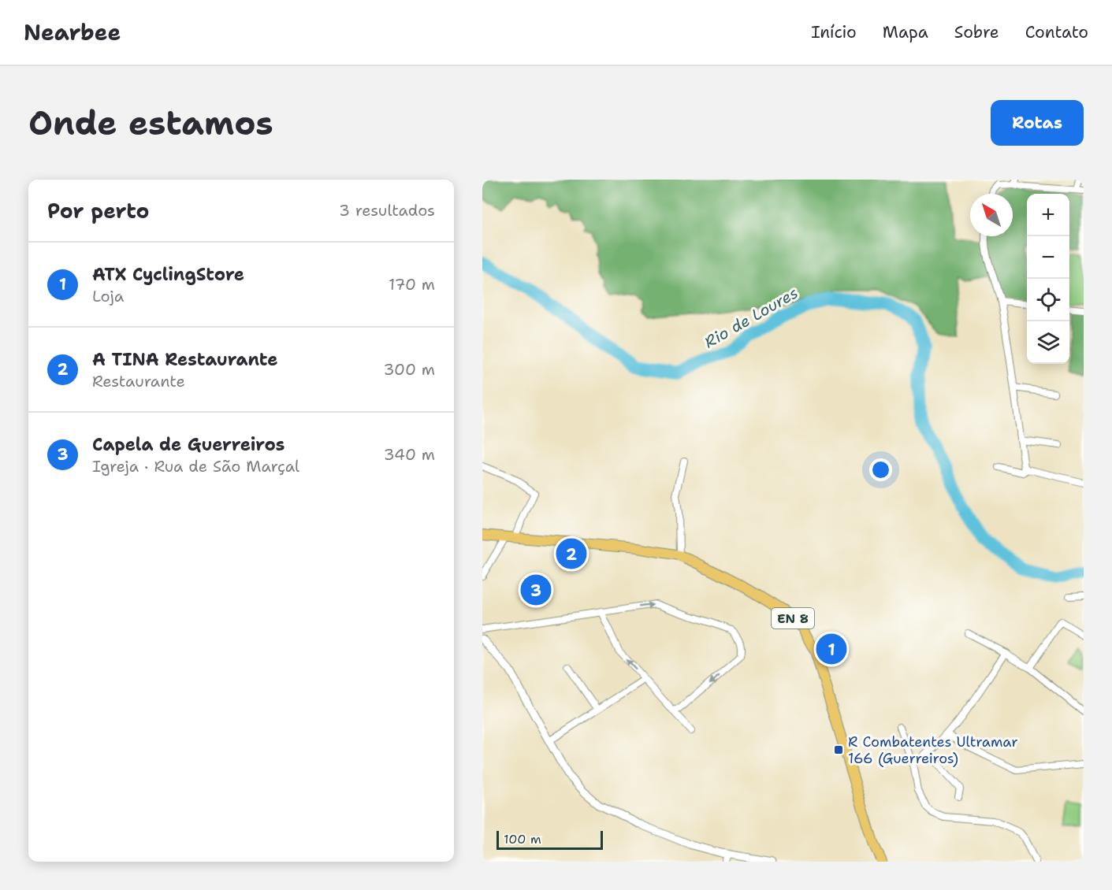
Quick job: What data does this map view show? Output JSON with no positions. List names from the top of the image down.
{
  "streets": {
    "main road": ["EN 8"]
  },
  "water": ["Rio de Loures"],
  "places": {
    "transit": ["R Combatentes Ultramar 166 (Guerreiros)"]
  },
  "scale_bar": "100 m",
  "north": "top left",
  "page": {
    "header": "Nearbee",
    "nav": [
      "Início",
      "Mapa",
      "Sobre",
      "Contato"
    ],
    "buttons": "Rotas",
    "title": "Onde estamos",
    "heading": ["Por perto", "3 resultados"],
    "map_buttons": ["+", "−"],
    "list": [
      {
        "mark": "1",
        "name": "ATX CyclingStore",
        "note": "Loja",
        "value": "170 m"
      },
      {
        "mark": "2",
        "name": "A TINA Restaurante",
        "note": "Restaurante",
        "value": "300 m"
      },
      {
        "mark": "3",
        "name": "Capela de Guerreiros",
        "note": "Igreja · Rua de São Marçal",
        "value": "340 m"
      }
    ],
    "pins": ["2", "3", "1"],
    "scale": "100 m"
  }
}
